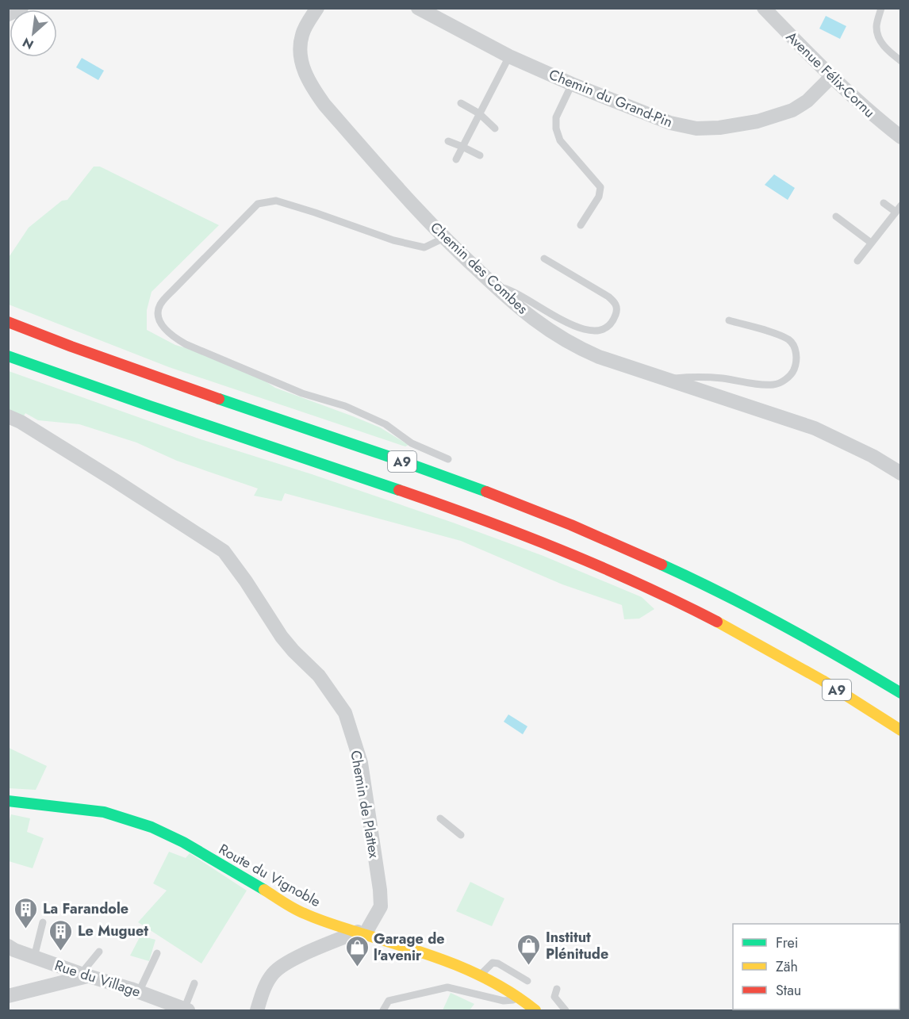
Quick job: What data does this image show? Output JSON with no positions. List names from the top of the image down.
{
  "streets": {
    "main road": ["A9", "Route du Vignoble"],
    "street": [
      "Avenue Félix-Cornu",
      "Chemin du Grand-Pin",
      "Chemin des Combes",
      "Chemin de Plattex",
      "Rue du Village"
    ]
  },
  "crossings": [
    ["Avenue Félix-Cornu", "Chemin du Grand-Pin"],
    ["Chemin de Plattex", "Route du Vignoble"]
  ],
  "places": {
    "building": ["La Farandole", "Le Muguet"],
    "shop": ["Institut Plénitude", "Garage de l'avenir"]
  },
  "legend": ["Frei", "Zäh", "Stau"],
  "north": "bottom left"
}
